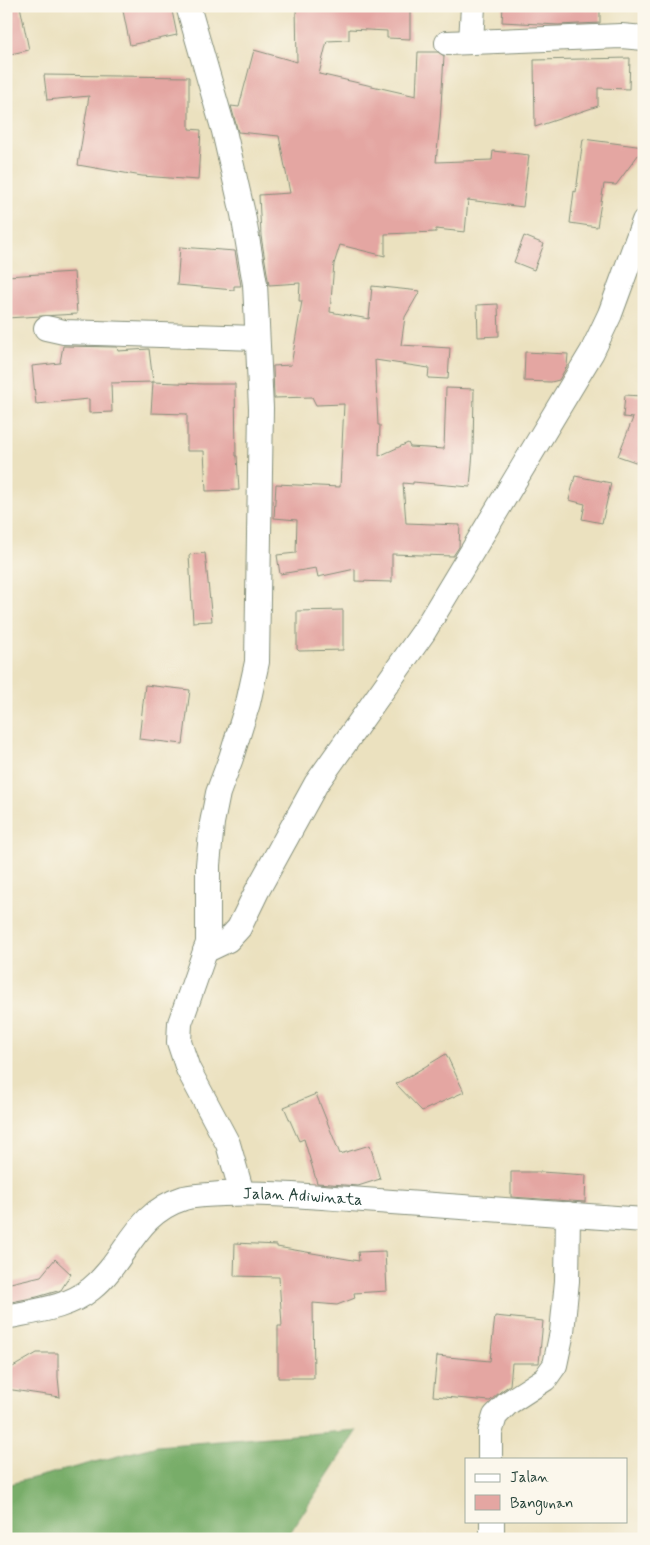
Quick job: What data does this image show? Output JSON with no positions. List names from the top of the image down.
{
  "streets": {
    "street": ["Jalan Adiwinata"]
  },
  "legend": ["Jalan", "Bangunan"]
}
